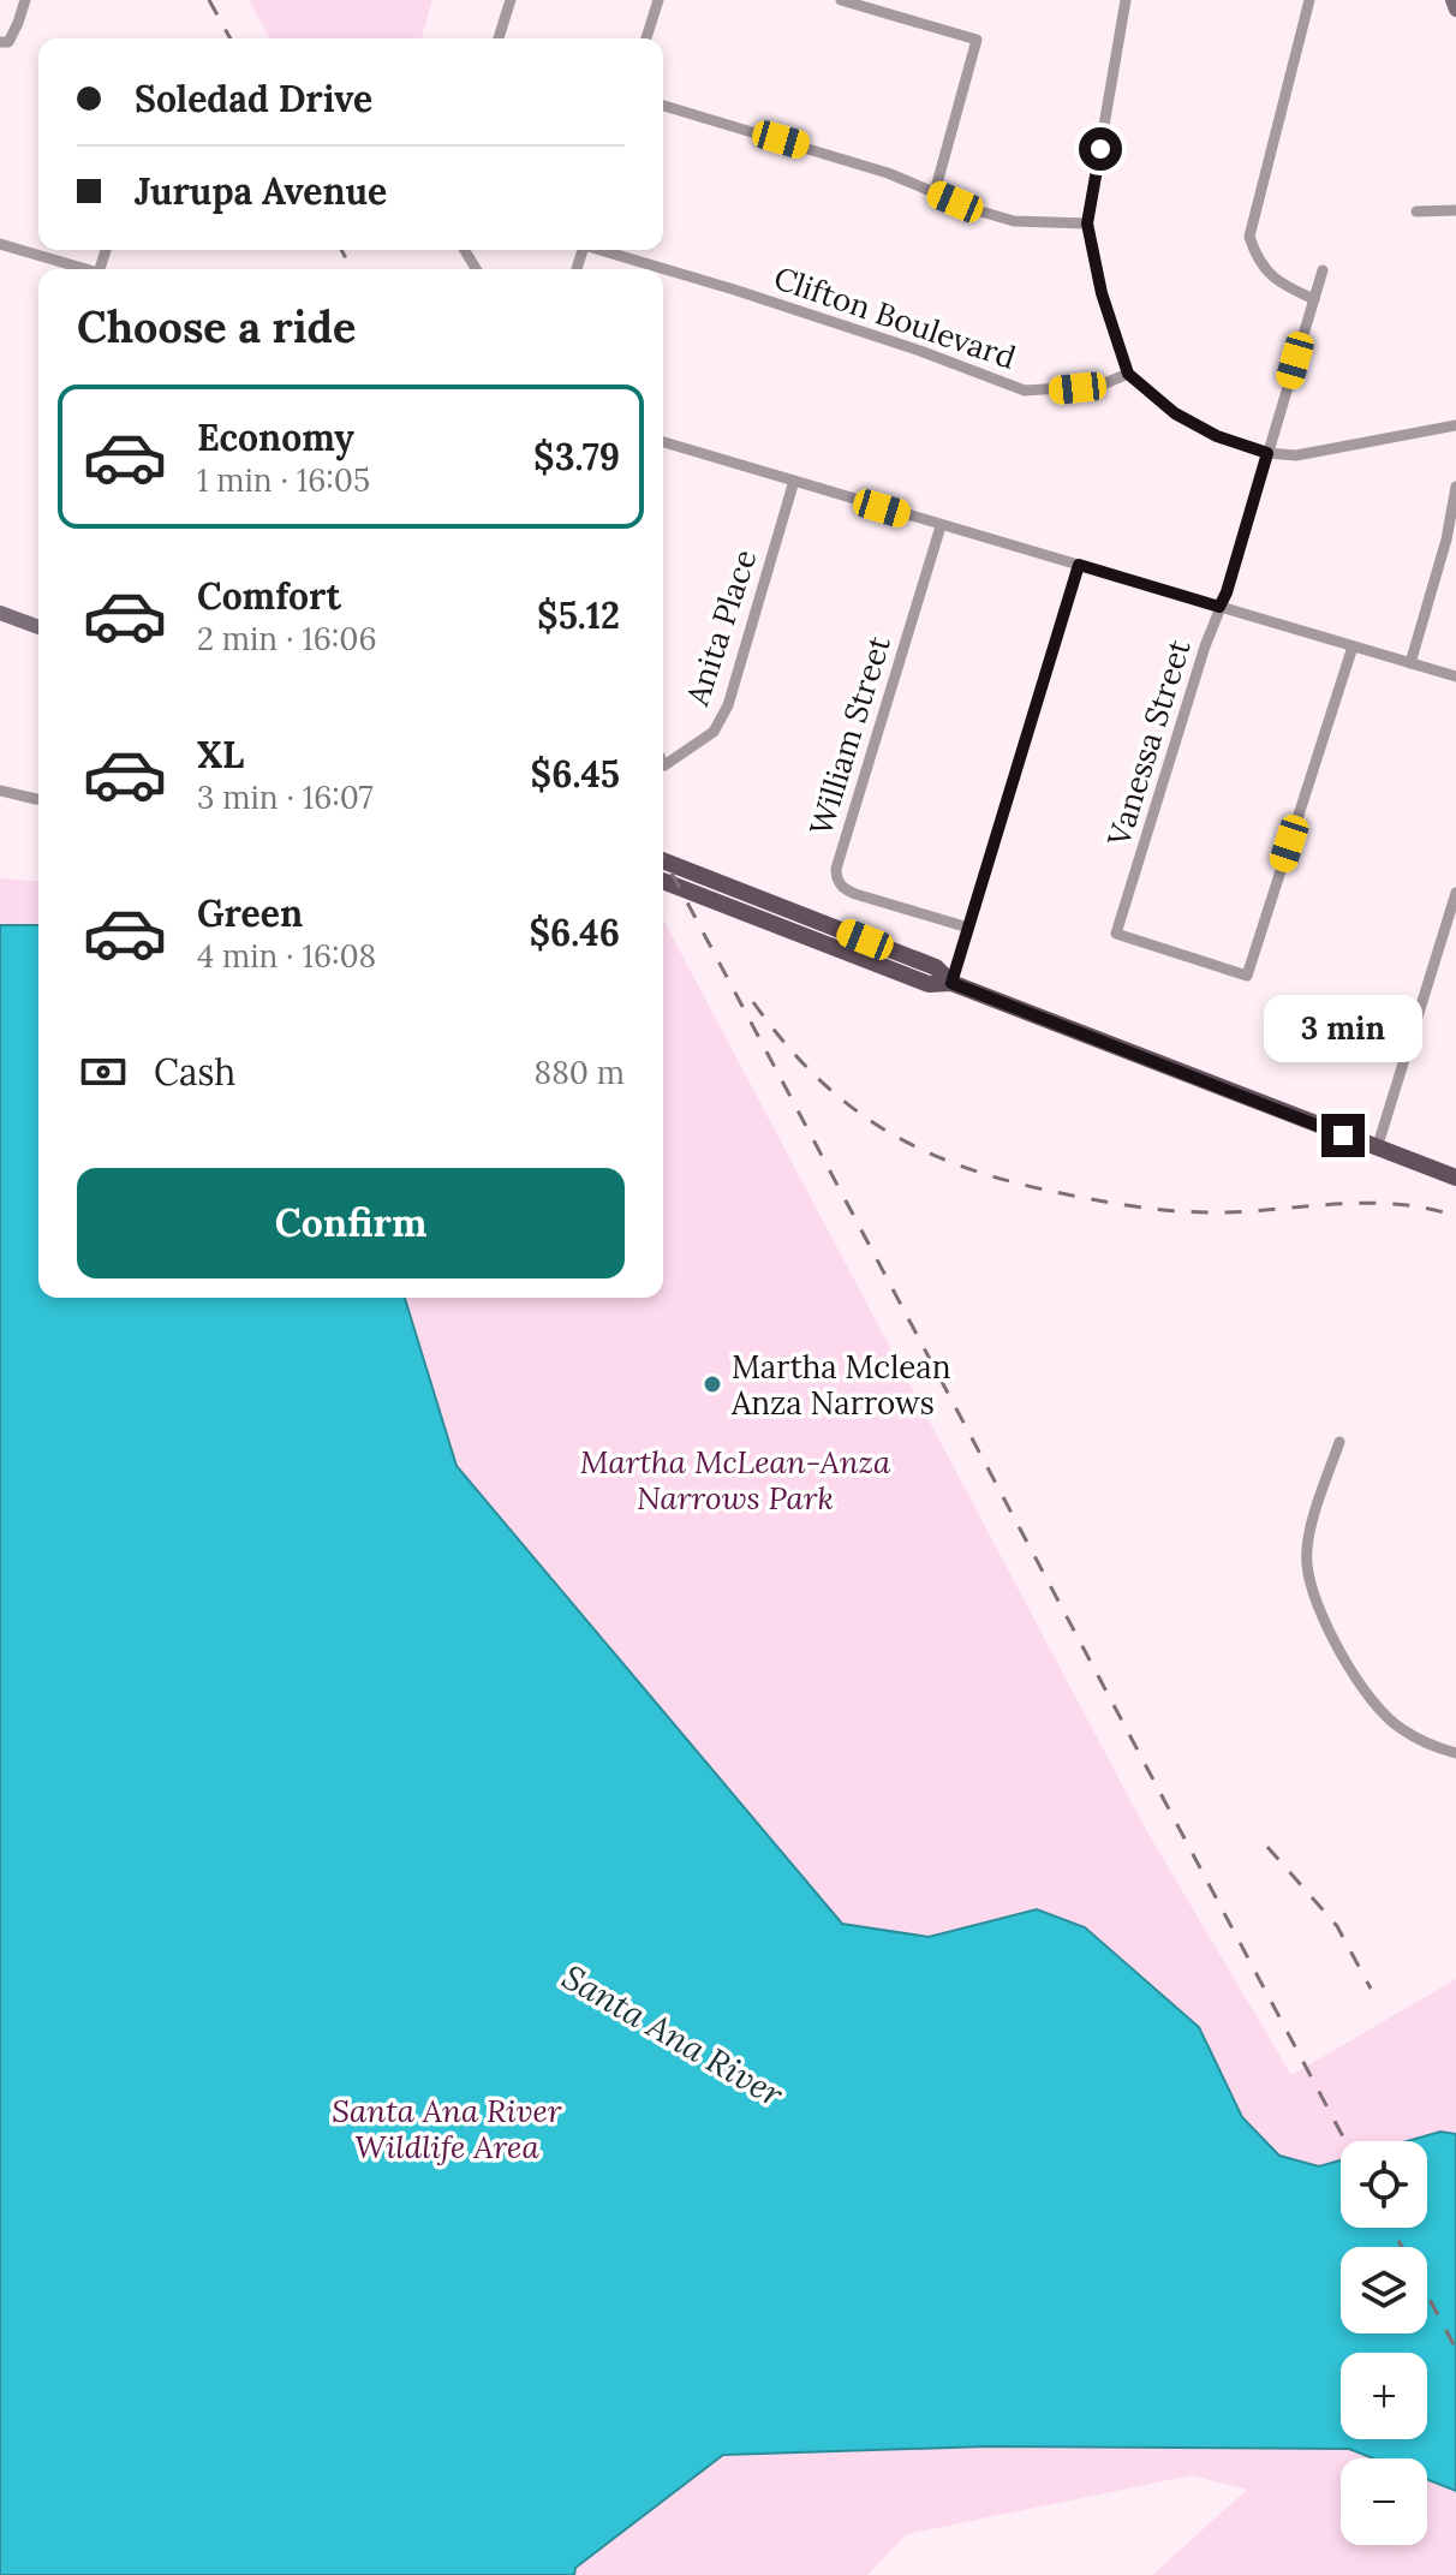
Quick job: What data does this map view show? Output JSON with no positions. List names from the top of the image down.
{
  "streets": {
    "street": [
      "Clifton Boulevard",
      "Anita Place",
      "William Street",
      "Vanessa Street"
    ]
  },
  "water": ["Santa Ana River"],
  "parks": ["Martha McLean-Anza Narrows Park", "Santa Ana River Wildlife Area"],
  "places": ["Martha Mclean Anza Narrows"],
  "page": {
    "banner": ["Soledad Drive", "Jurupa Avenue"],
    "heading": "Choose a ride",
    "list": [
      {
        "name": "Economy",
        "note": "1 min · 16:05",
        "value": "$3.79"
      },
      {
        "name": "Comfort",
        "note": "2 min · 16:06",
        "value": "$5.12"
      },
      {
        "name": "XL",
        "note": "3 min · 16:07",
        "value": "$6.45"
      },
      {
        "name": "Green",
        "note": "4 min · 16:08",
        "value": "$6.46"
      }
    ],
    "bubble": "3 min",
    "pay": ["Cash", "880 m"],
    "buttons": "Confirm",
    "map_buttons": ["+", "−"]
  }
}
